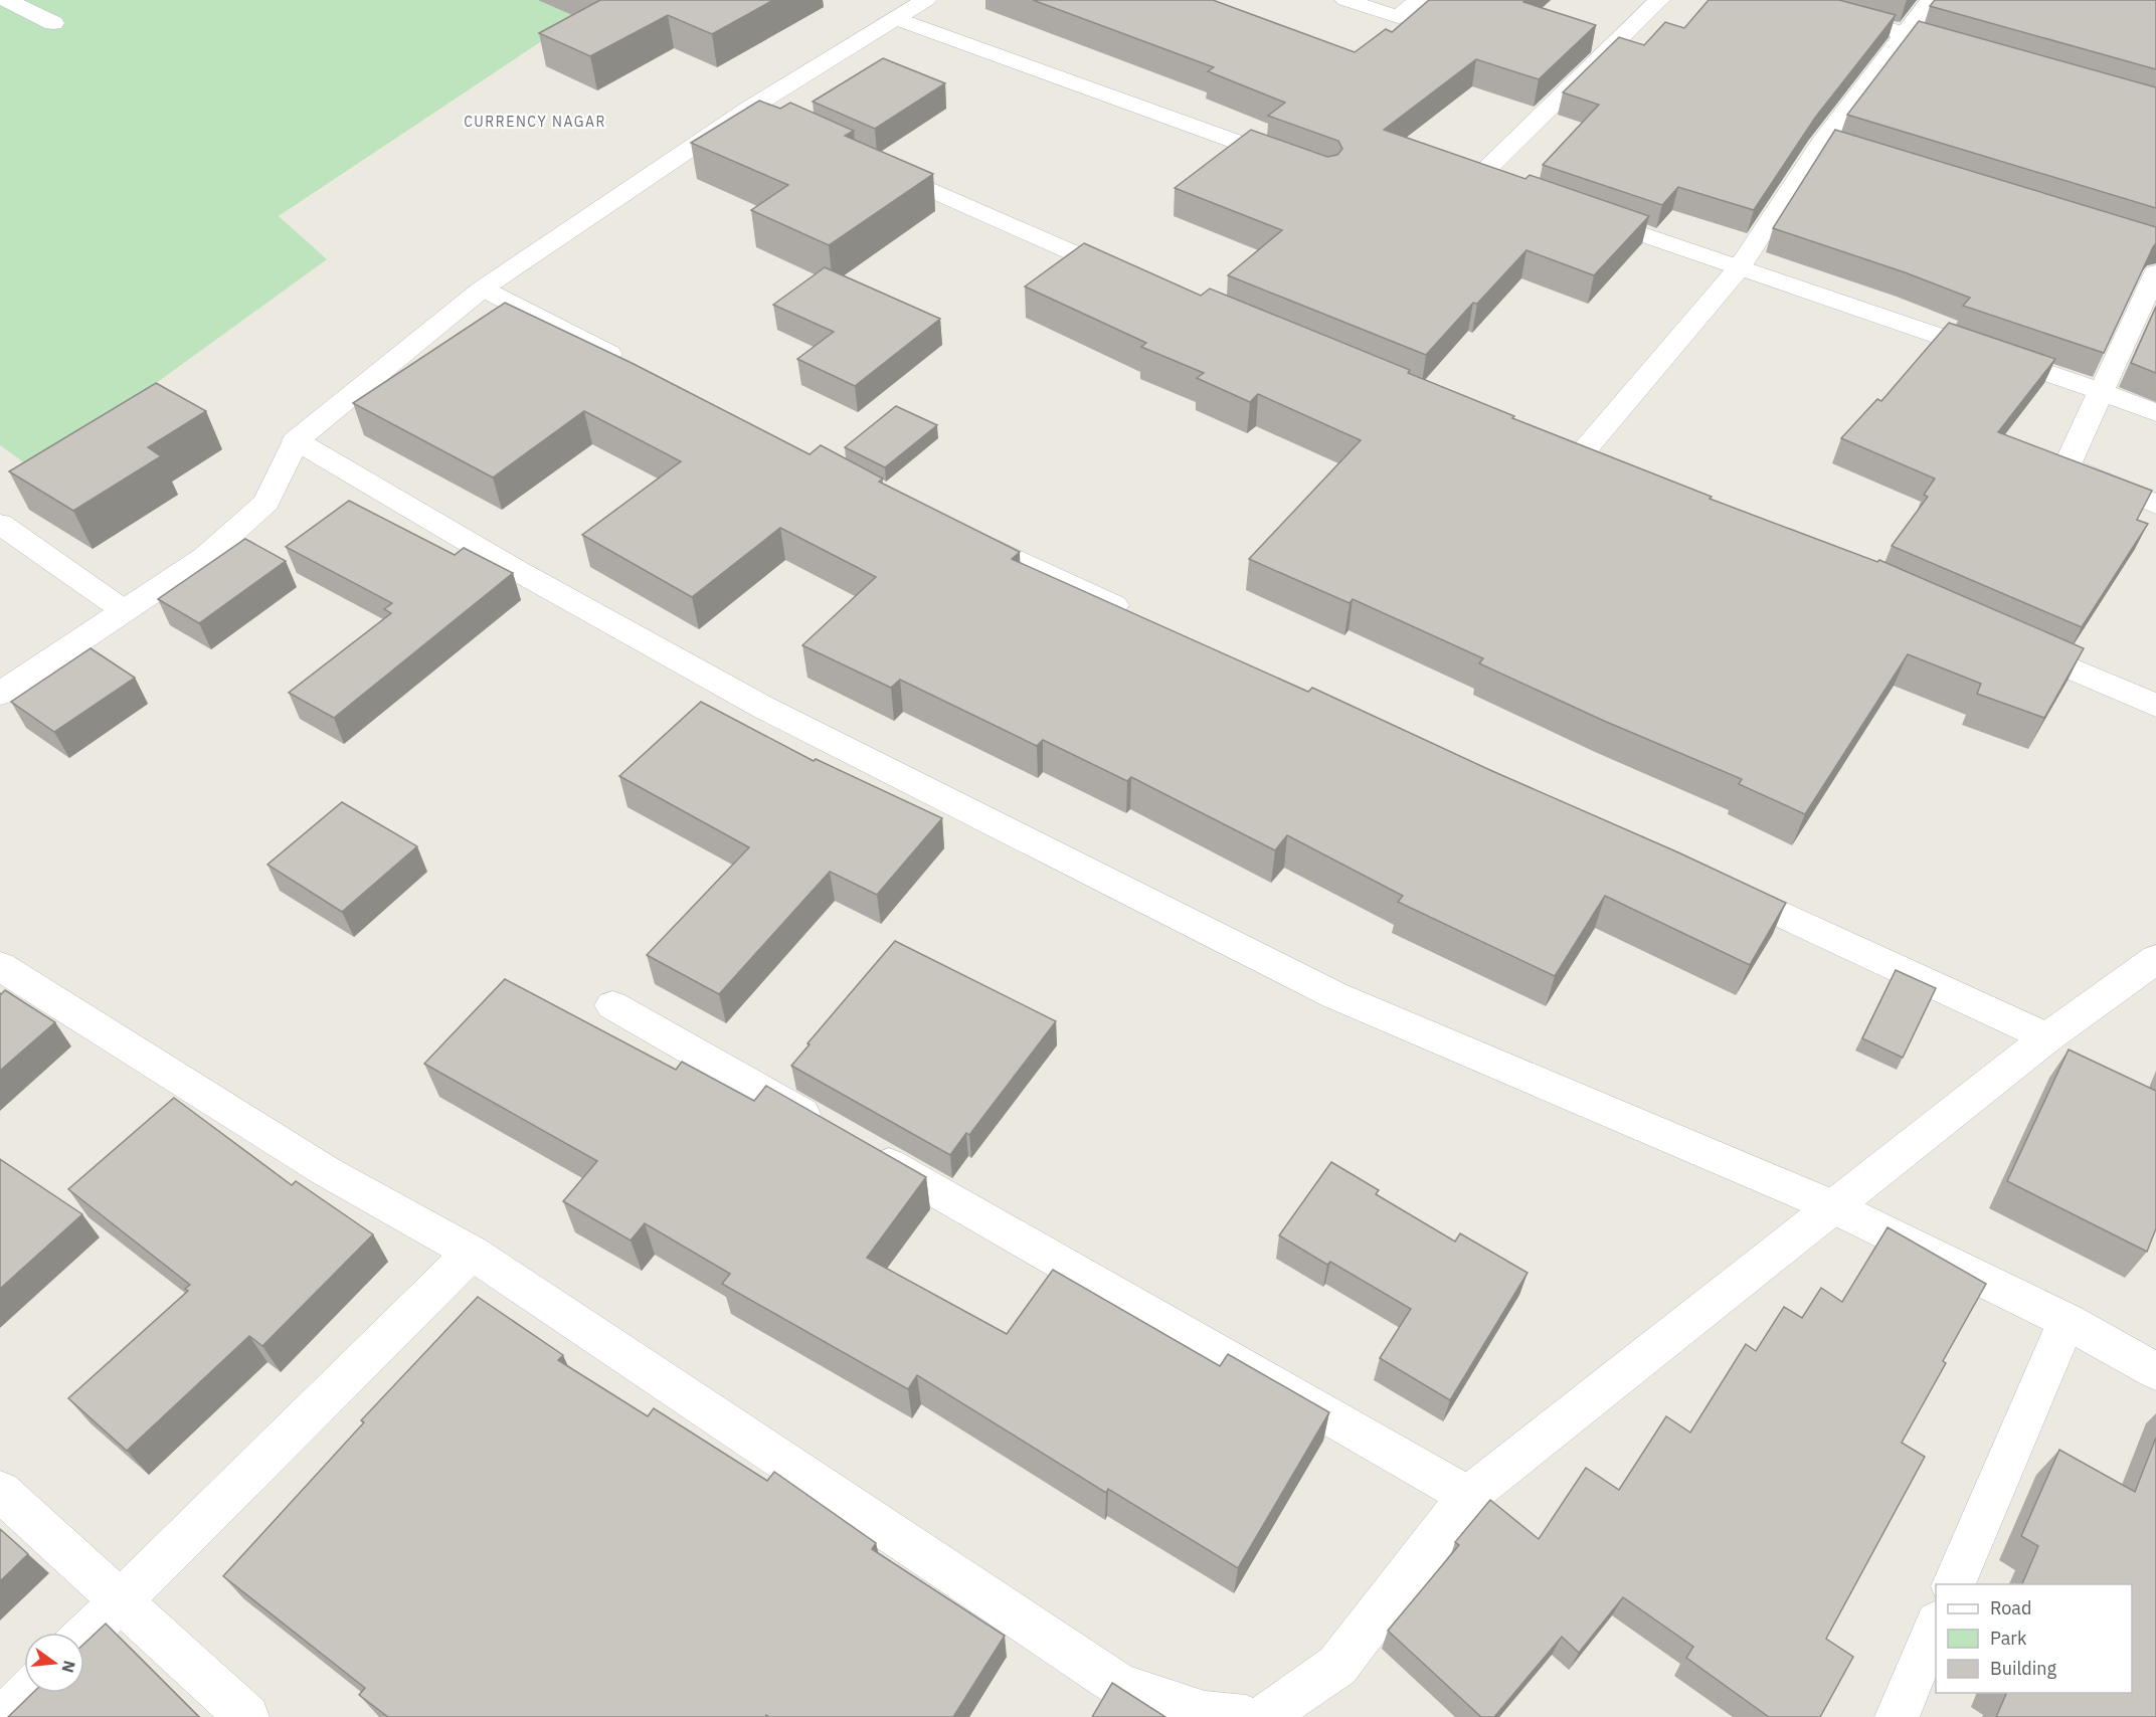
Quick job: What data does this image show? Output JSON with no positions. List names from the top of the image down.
{
  "districts": ["CURRENCY NAGAR"],
  "legend": ["Road", "Park", "Building"],
  "north": "right"
}
